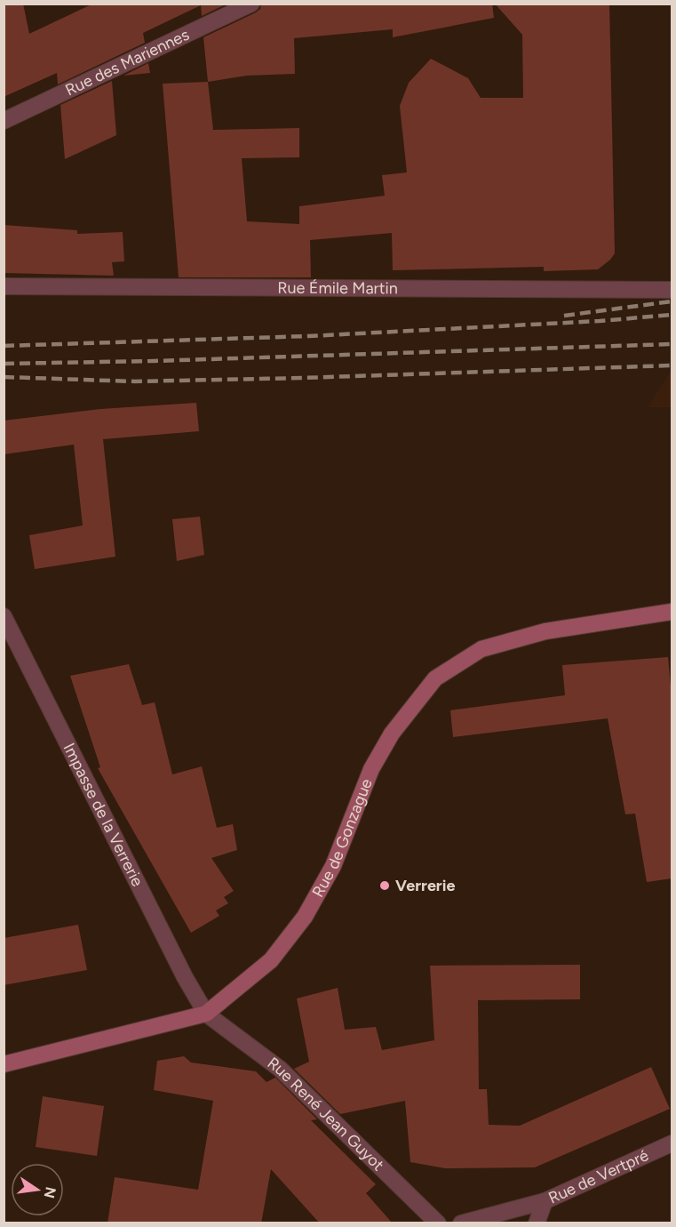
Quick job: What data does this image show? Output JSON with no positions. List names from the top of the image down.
{
  "streets": {
    "main road": ["Rue de Gonzague"],
    "street": [
      "Rue des Mariennes",
      "Rue Émile Martin",
      "Impasse de la Verrerie",
      "Rue René Jean Guyot",
      "Rue de Vertpré"
    ]
  },
  "crossings": [
    ["Impasse de la Verrerie", "Rue de Gonzague"],
    ["Impasse de la Verrerie", "Rue René Jean Guyot"],
    ["Rue de Gonzague", "Rue René Jean Guyot"]
  ],
  "places": ["Verrerie"],
  "north": "right"
}
